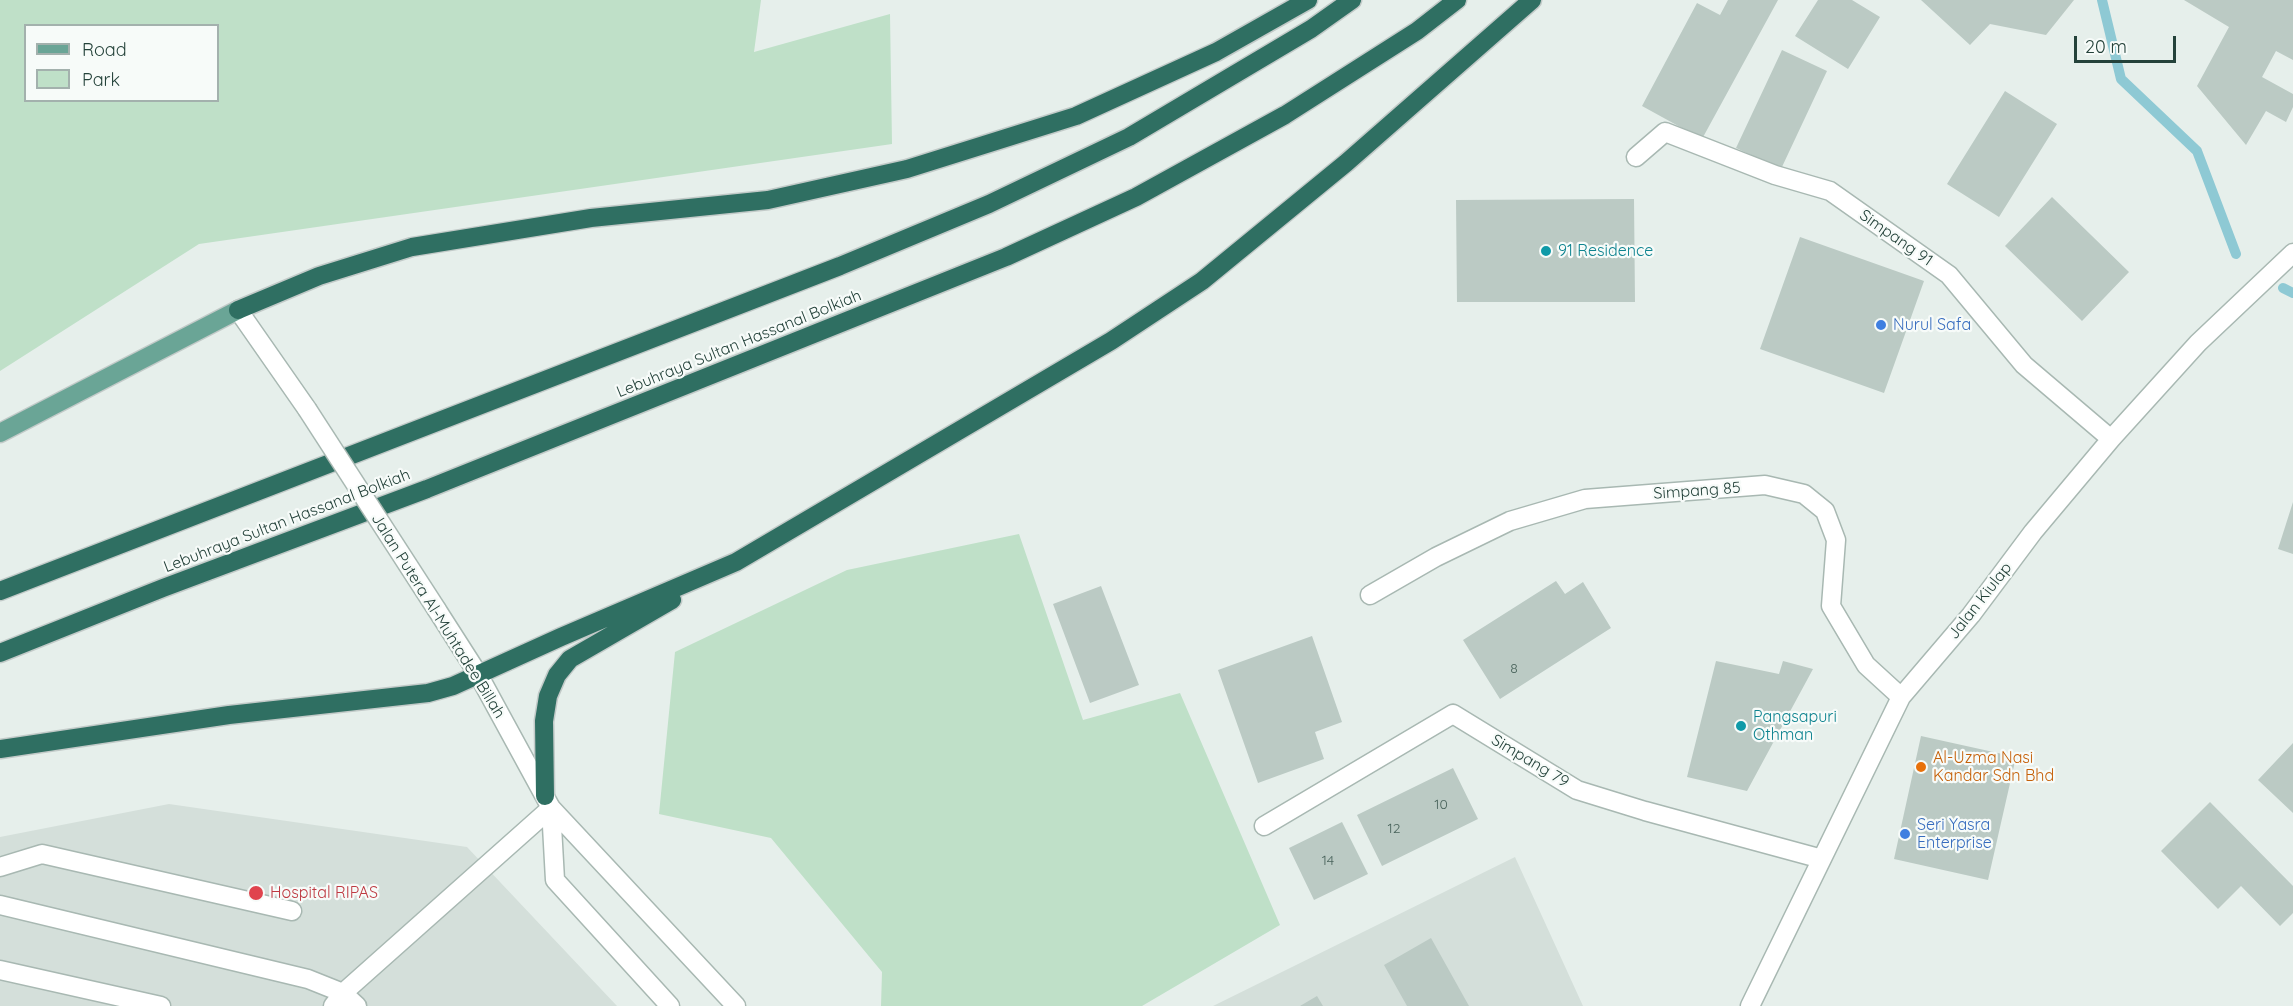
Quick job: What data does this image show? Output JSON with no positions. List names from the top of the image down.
{
  "streets": {
    "highway": ["Lebuhraya Sultan Hassanal Bolkiah"],
    "street": [
      "Simpang 91",
      "Simpang 85",
      "Jalan Kiulap",
      "Jalan Putera Al-Muhtadee Billah",
      "Simpang 79"
    ]
  },
  "crossings": [
    ["Simpang 91", "Jalan Kiulap"],
    ["Simpang 85", "Jalan Kiulap"],
    ["Jalan Kiulap", "Simpang 79"]
  ],
  "places": [
    "91 Residence",
    "Nurul Safa",
    "Pangsapuri Othman",
    "Al-Uzma Nasi Kandar Sdn Bhd",
    "Seri Yasra Enterprise",
    "Hospital RIPAS"
  ],
  "house_numbers": [
    "8",
    "10",
    "12",
    "14"
  ],
  "legend": ["Road", "Park"],
  "scale_bar": "20 m"
}
